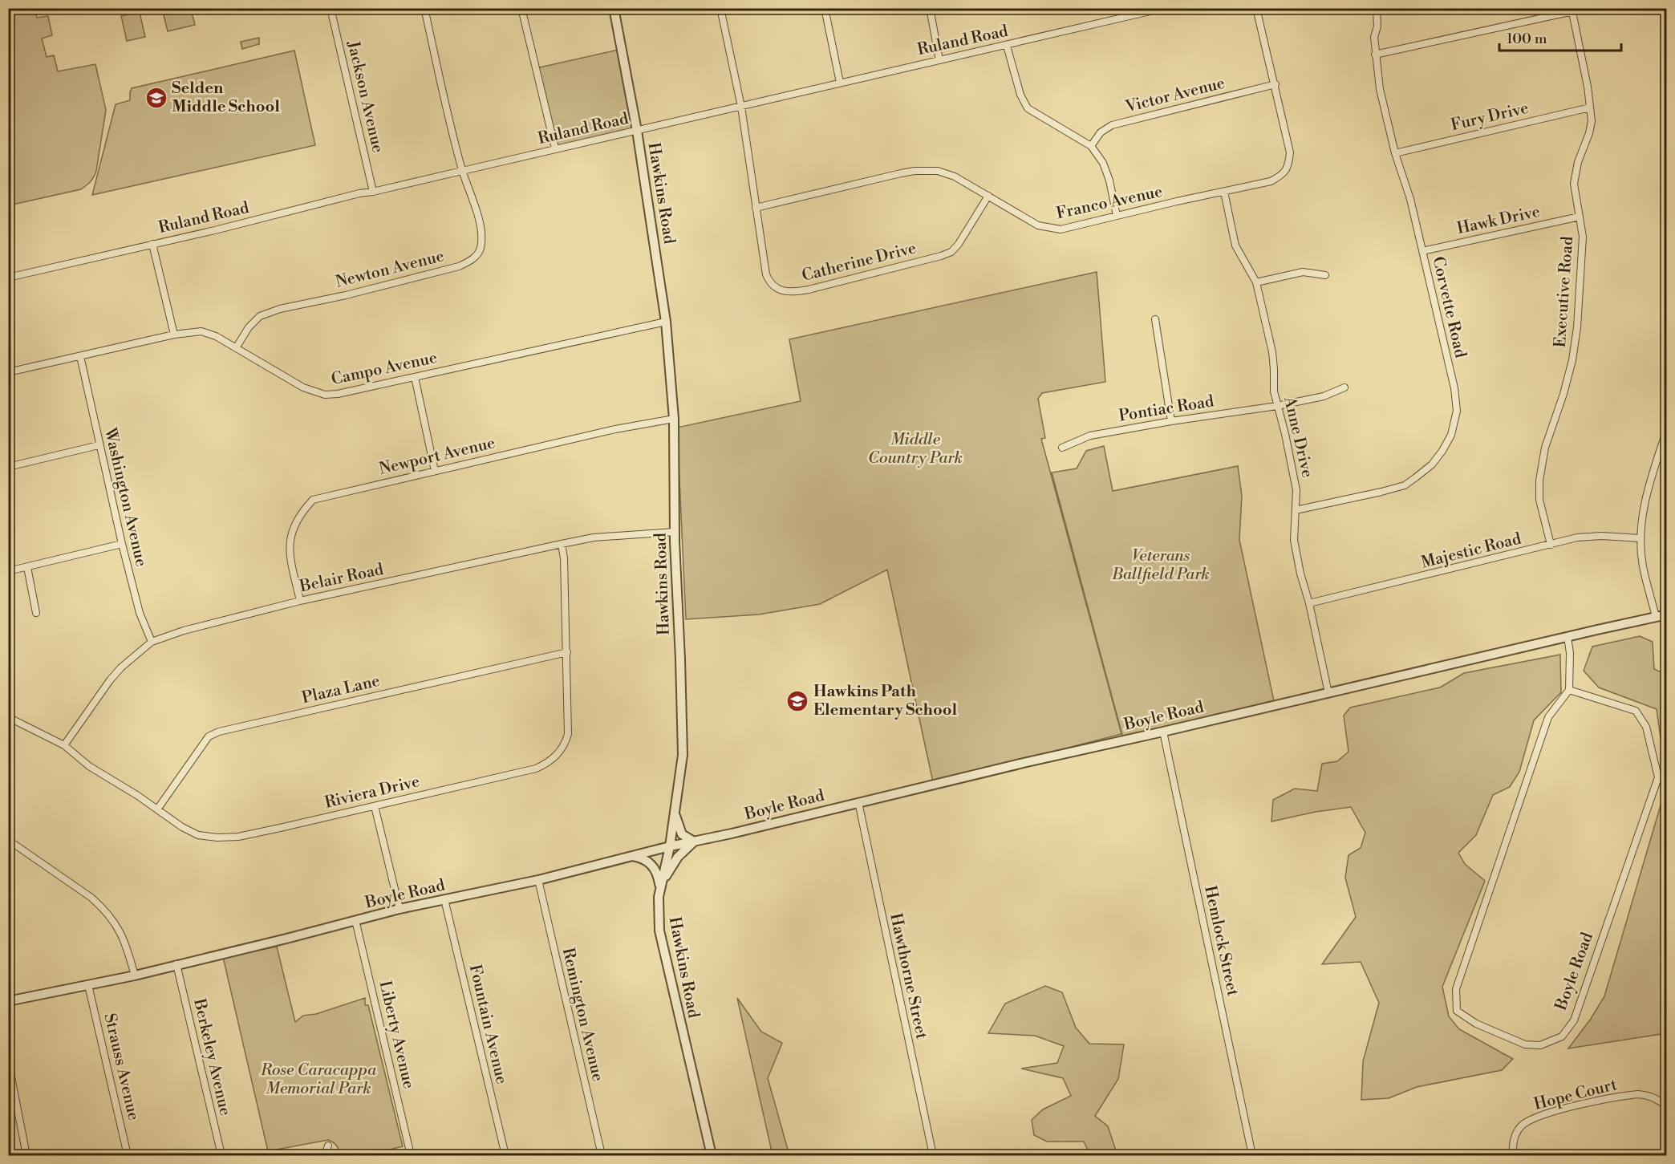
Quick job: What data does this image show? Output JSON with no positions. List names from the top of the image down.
{
  "streets": {
    "street": [
      "Ruland Road",
      "Victor Avenue",
      "Jackson Avenue",
      "Fury Drive",
      "Hawkins Road",
      "Franco Avenue",
      "Hawk Drive",
      "Catherine Drive",
      "Newton Avenue",
      "Executive Road",
      "Corvette Road",
      "Campo Avenue",
      "Pontiac Road",
      "Anne Drive",
      "Newport Avenue",
      "Washington Avenue",
      "Majestic Road",
      "Belair Road",
      "Plaza Lane",
      "Boyle Road",
      "Riviera Drive",
      "Hemlock Street",
      "Hawthorne Street",
      "Remington Avenue",
      "Fountain Avenue",
      "Liberty Avenue",
      "Berkeley Avenue",
      "Strauss Avenue",
      "Hope Court"
    ]
  },
  "crossings": [
    ["Ruland Road", "Jackson Avenue"],
    ["Ruland Road", "Hawkins Road"],
    ["Ruland Road", "Catherine Drive"],
    ["Ruland Road", "Newton Avenue"],
    ["Victor Avenue", "Franco Avenue"],
    ["Fury Drive", "Executive Road"],
    ["Fury Drive", "Corvette Road"],
    ["Hawkins Road", "Campo Avenue"],
    ["Hawkins Road", "Newport Avenue"],
    ["Hawkins Road", "Belair Road"],
    ["Hawkins Road", "Boyle Road"],
    ["Franco Avenue", "Catherine Drive"],
    ["Franco Avenue", "Anne Drive"],
    ["Hawk Drive", "Executive Road"],
    ["Hawk Drive", "Corvette Road"],
    ["Newton Avenue", "Campo Avenue"],
    ["Executive Road", "Majestic Road"],
    ["Corvette Road", "Anne Drive"],
    ["Campo Avenue", "Washington Avenue"],
    ["Pontiac Road", "Anne Drive"],
    ["Anne Drive", "Majestic Road"],
    ["Anne Drive", "Boyle Road"],
    ["Newport Avenue", "Belair Road"],
    ["Washington Avenue", "Belair Road"],
    ["Belair Road", "Riviera Drive"],
    ["Plaza Lane", "Riviera Drive"],
    ["Boyle Road", "Hemlock Street"],
    ["Boyle Road", "Hawthorne Street"],
    ["Boyle Road", "Remington Avenue"],
    ["Boyle Road", "Fountain Avenue"],
    ["Boyle Road", "Liberty Avenue"],
    ["Boyle Road", "Berkeley Avenue"],
    ["Boyle Road", "Strauss Avenue"]
  ],
  "parks": ["Middle Country Park", "Veterans Ballfield Park", "Rose Caracappa Memorial Park"],
  "places": {
    "school or university": ["Selden Middle School", "Hawkins Path Elementary School"]
  },
  "scale_bar": "100 m"
}
